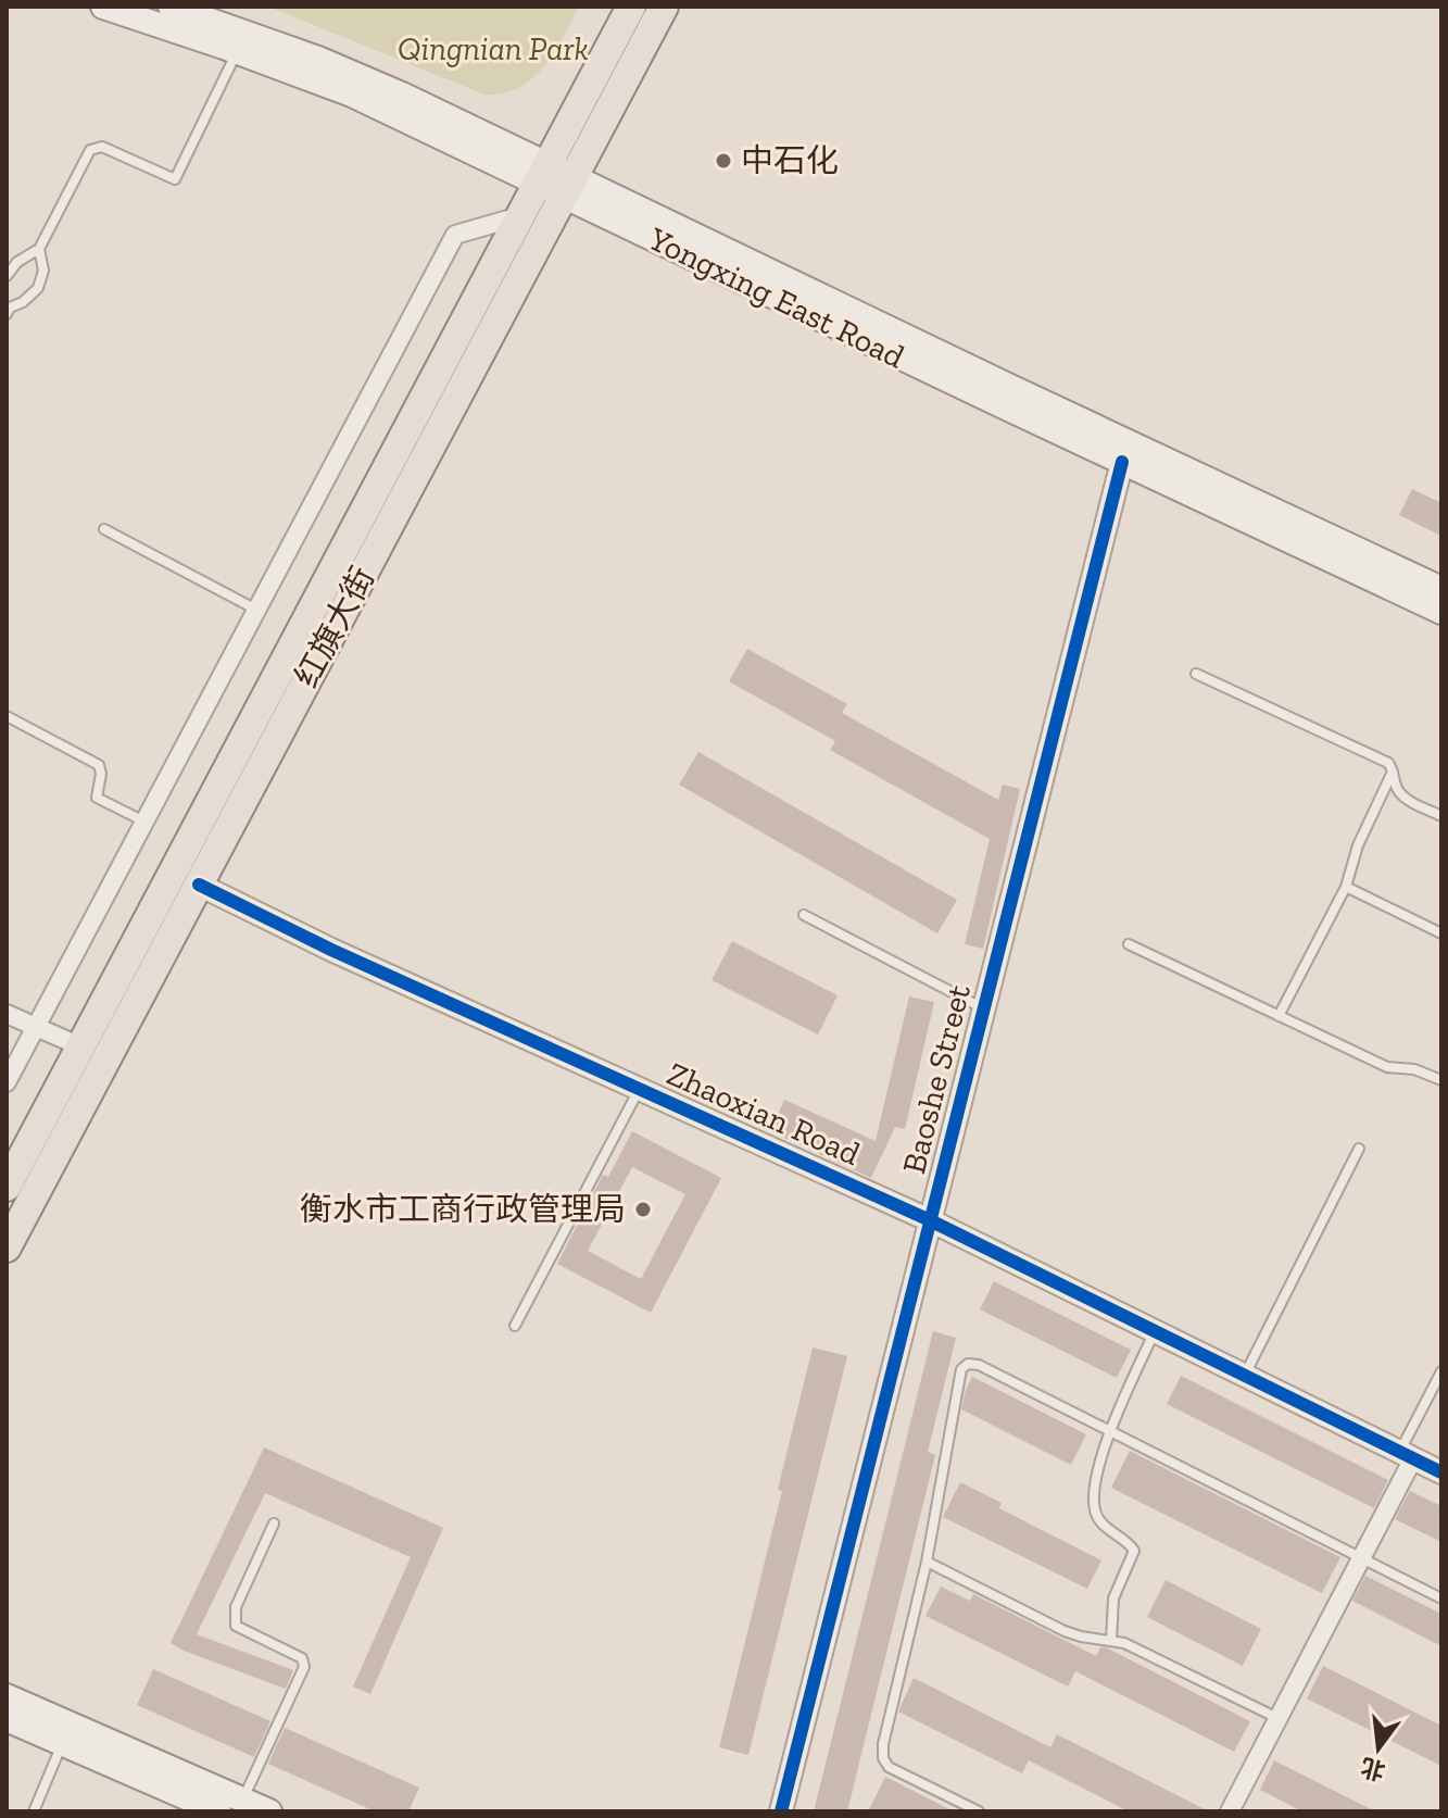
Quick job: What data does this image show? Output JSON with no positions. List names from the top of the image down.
{
  "streets": {
    "main road": ["Yongxing East Road", "红旗大街"],
    "street": ["Baoshe Street", "Zhaoxian Road"]
  },
  "crossings": [
    ["Yongxing East Road", "红旗大街"],
    ["Yongxing East Road", "Baoshe Street"],
    ["红旗大街", "Zhaoxian Road"],
    ["Baoshe Street", "Zhaoxian Road"]
  ],
  "parks": ["Qingnian Park"],
  "places": ["中石化", "衡水市工商行政管理局"],
  "north": "bottom"
}
